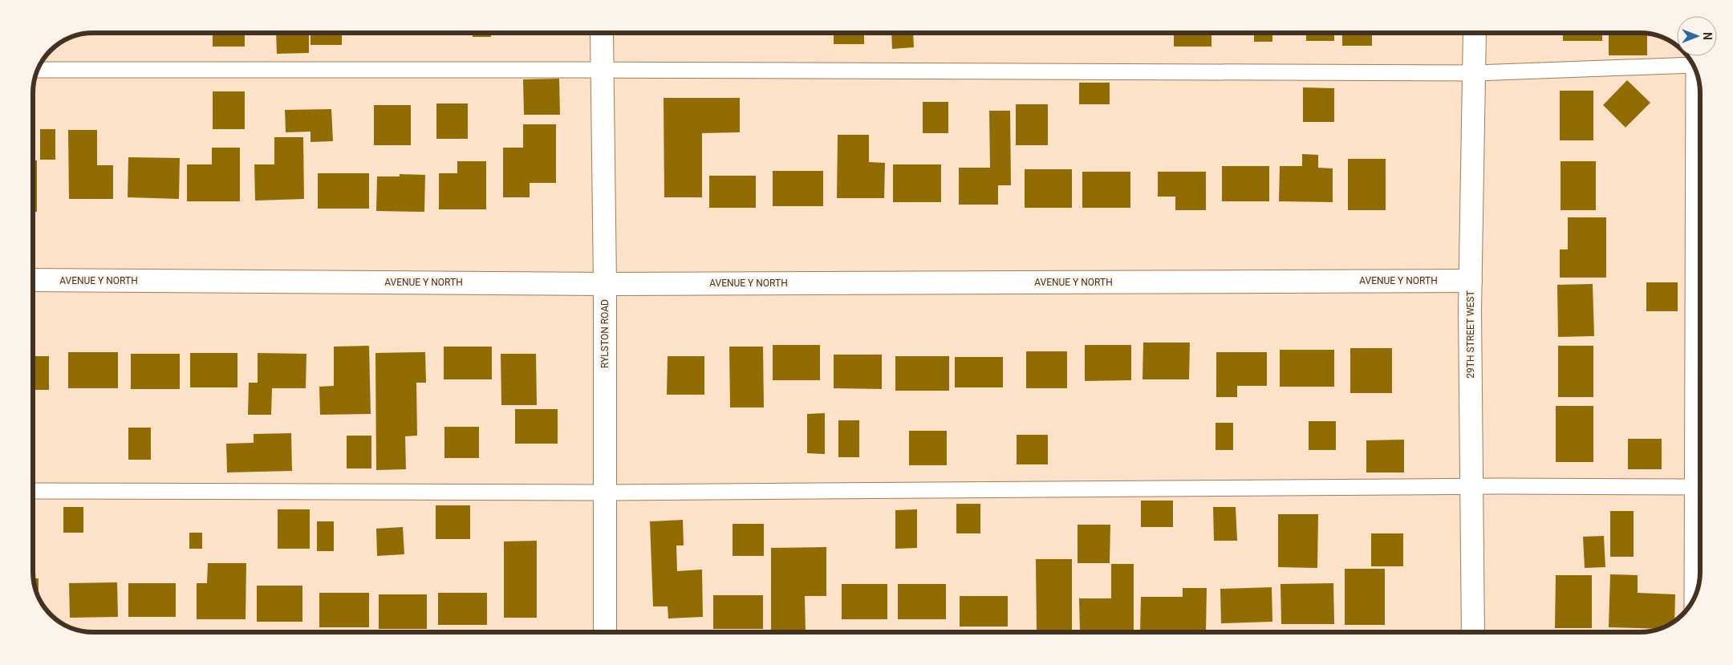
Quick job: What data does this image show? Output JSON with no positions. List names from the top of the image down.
{
  "streets": {
    "street": ["AVENUE Y NORTH", "RYLSTON ROAD", "29TH STREET WEST"]
  },
  "crossings": [
    ["AVENUE Y NORTH", "RYLSTON ROAD"],
    ["AVENUE Y NORTH", "29TH STREET WEST"]
  ],
  "north": "right"
}
